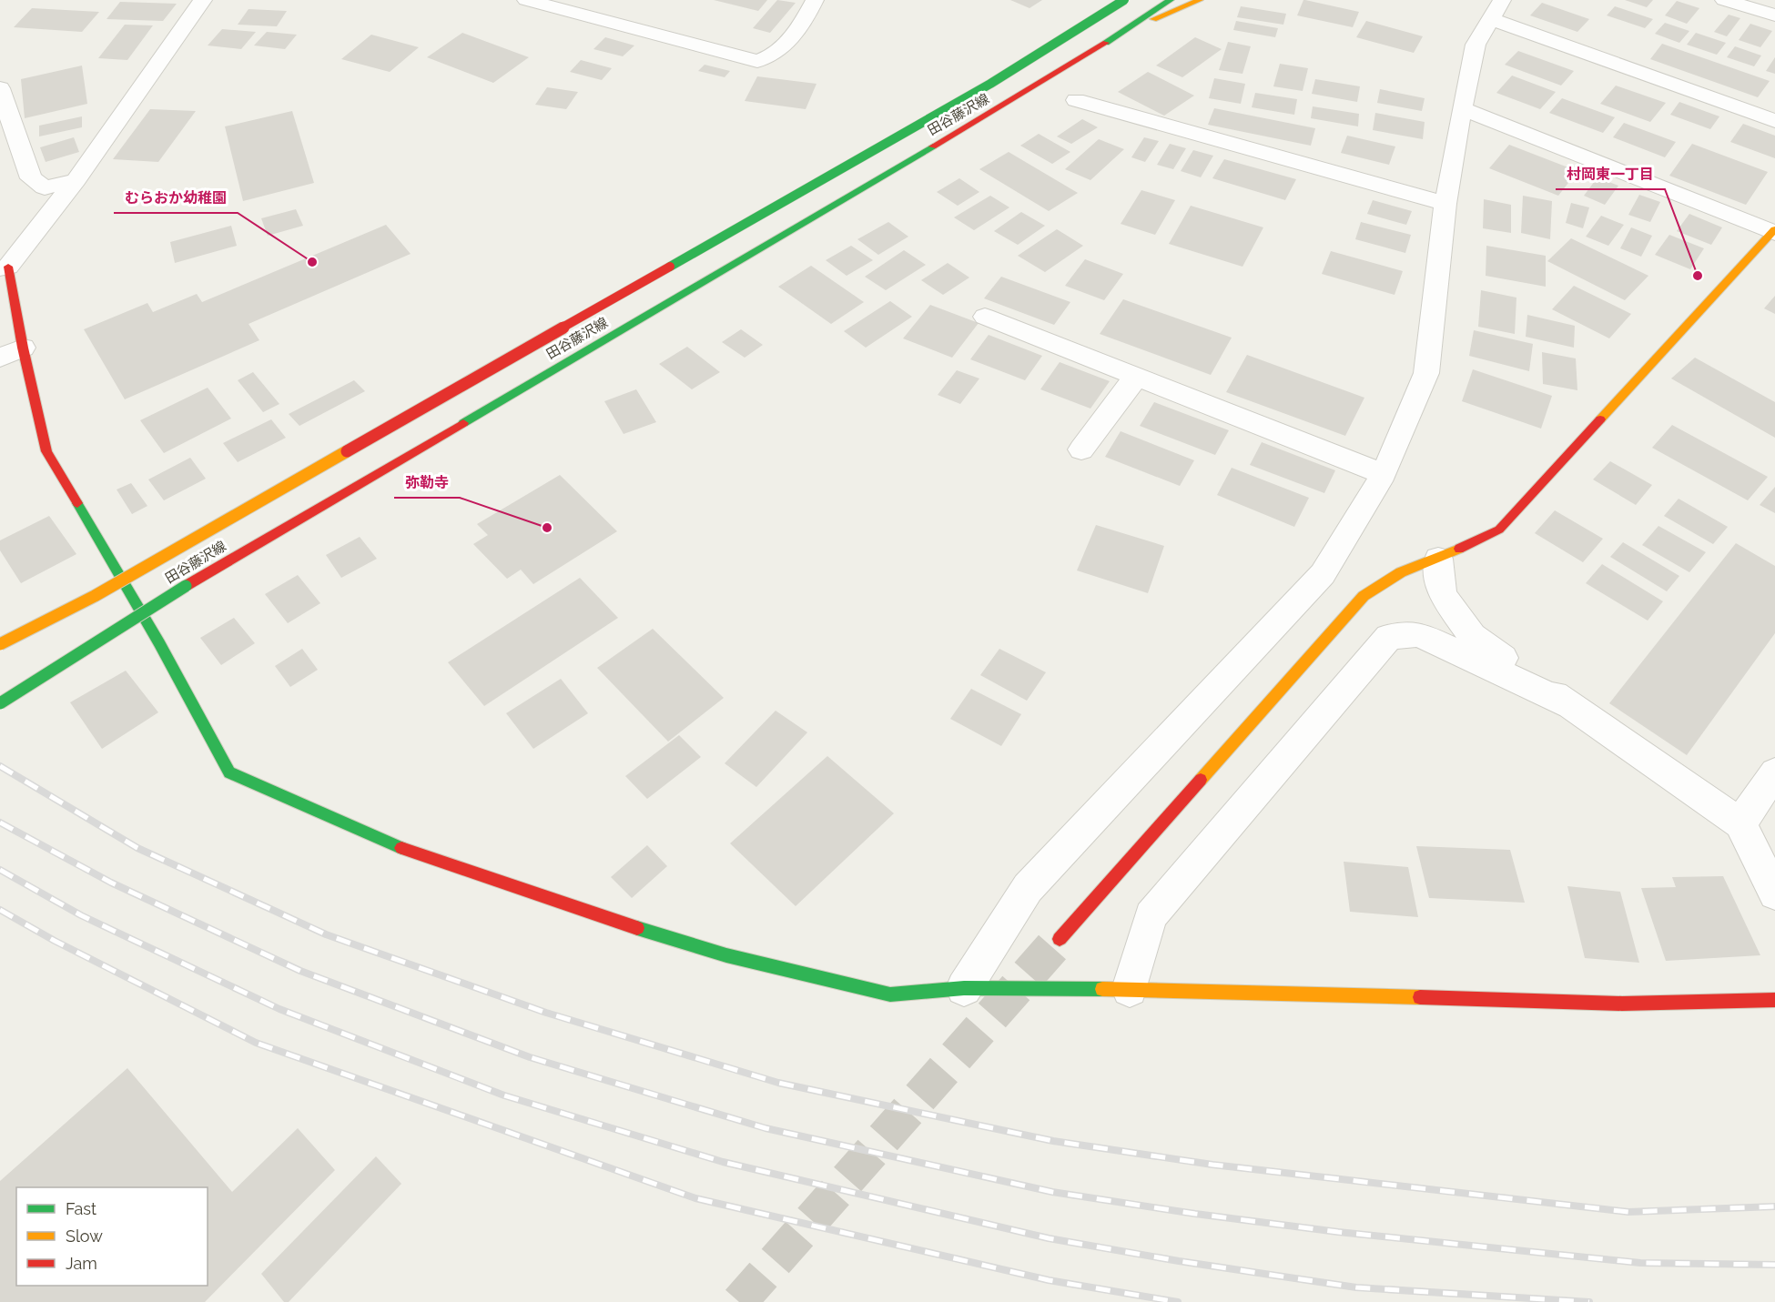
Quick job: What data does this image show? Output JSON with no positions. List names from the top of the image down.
{
  "streets": {
    "main road": ["田谷藤沢線"]
  },
  "places": ["むらおか幼稚園", "村岡東一丁目", "弥勒寺"],
  "legend": ["Fast", "Slow", "Jam"]
}
